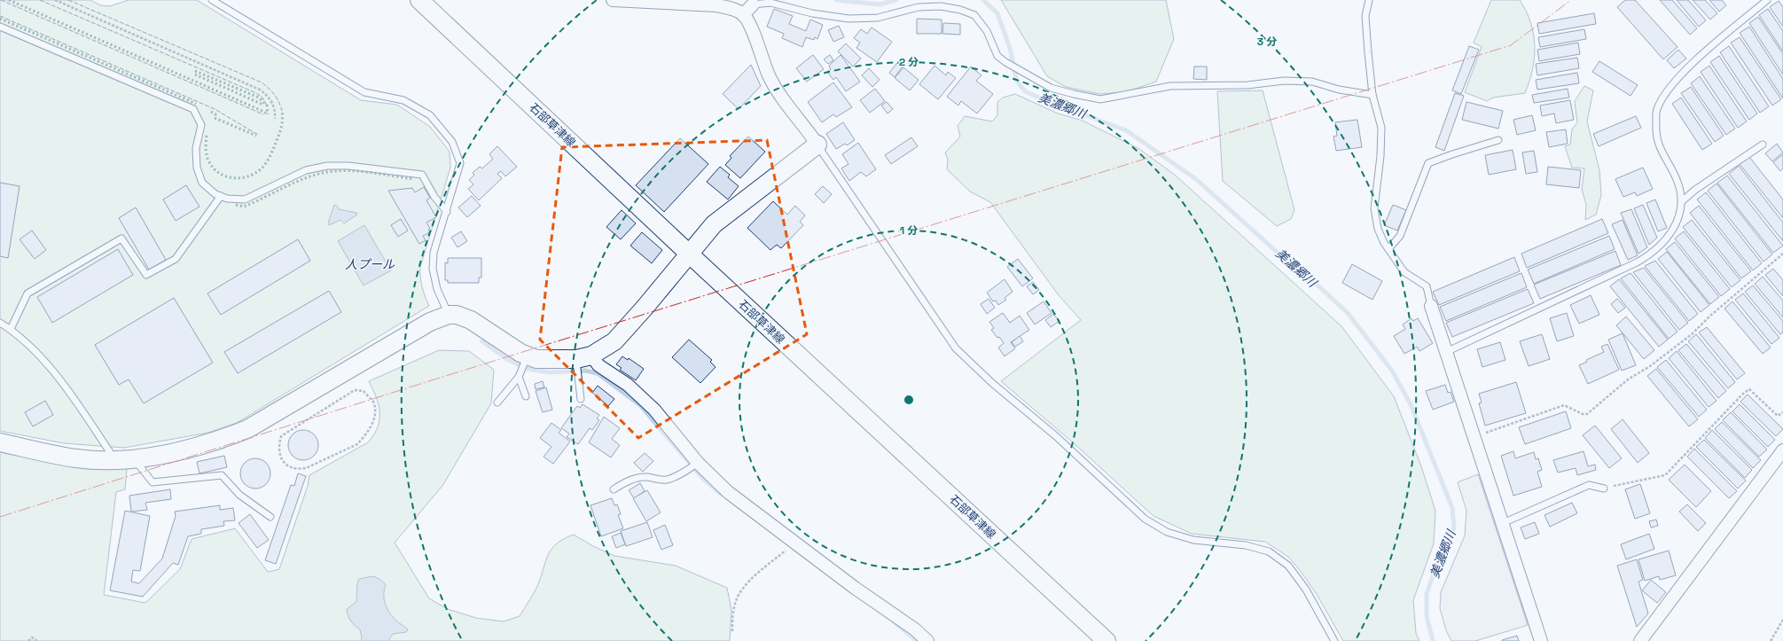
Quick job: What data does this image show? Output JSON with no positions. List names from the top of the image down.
{
  "streets": {
    "street": ["石部草津線"]
  },
  "water": ["美濃郷川", "人プール"],
  "rings": ["3 分", "2 分", "1 分"]
}
